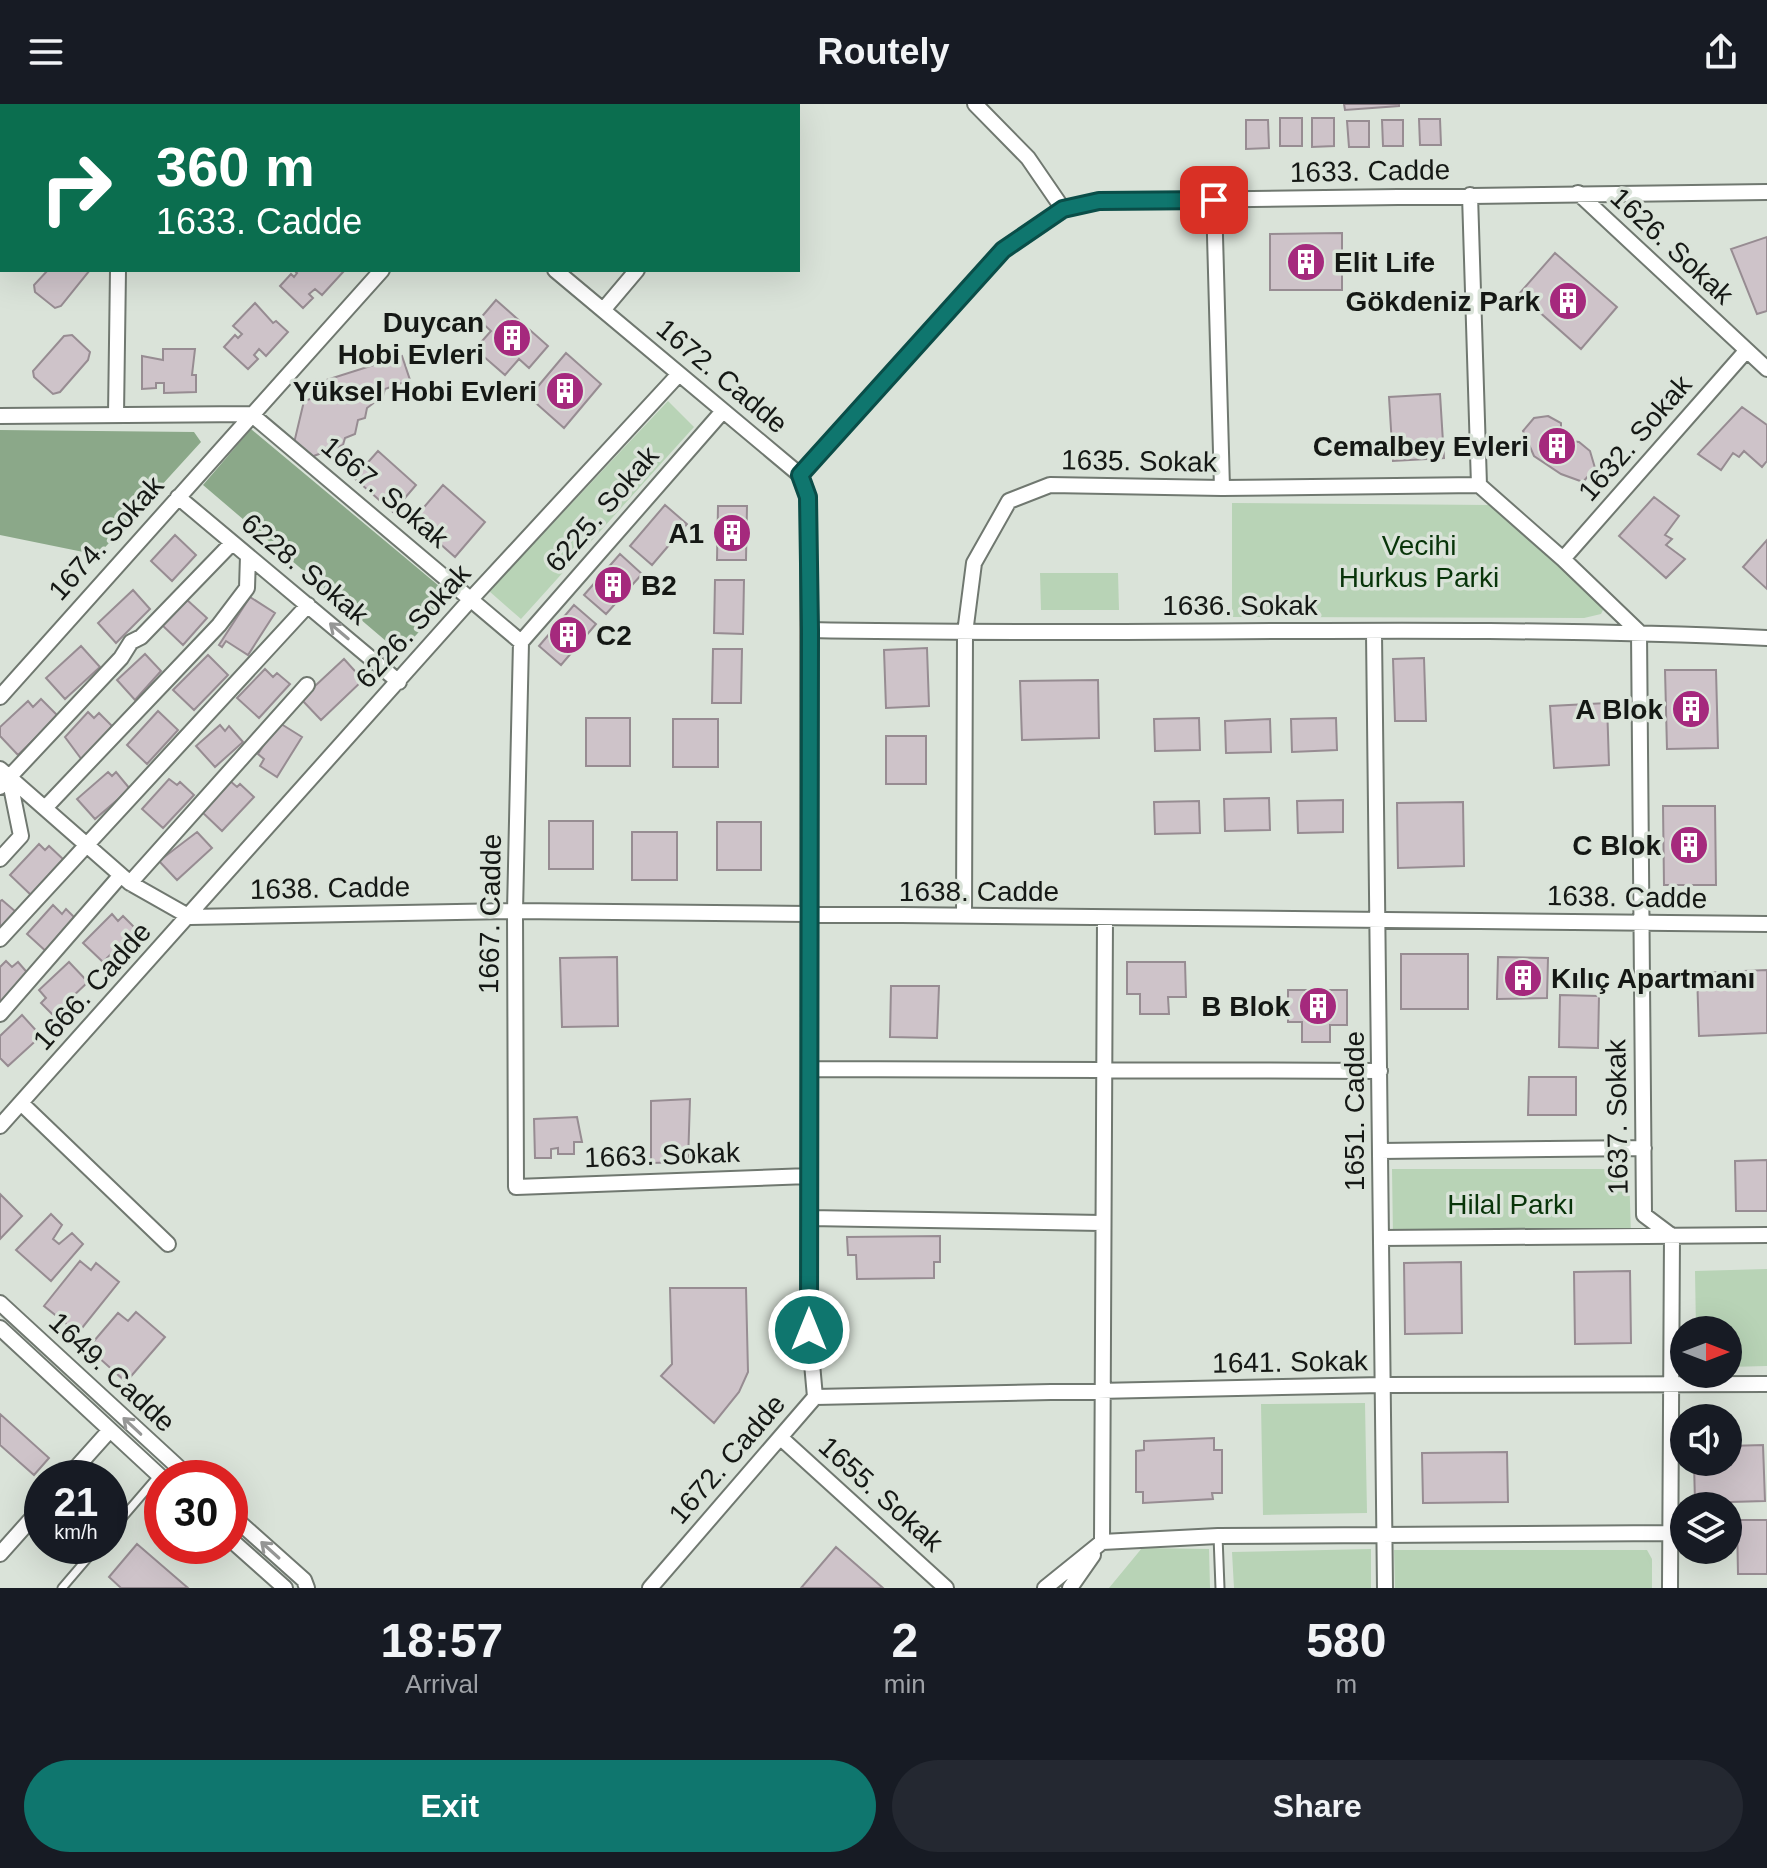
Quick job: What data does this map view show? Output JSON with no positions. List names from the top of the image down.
{
  "streets": {
    "street": [
      "1633. Cadde",
      "1626. Sokak",
      "1672. Cadde",
      "1632. Sokak",
      "1635. Sokak",
      "1667. Sokak",
      "6225. Sokak",
      "1674. Sokak",
      "6228. Sokak",
      "1636. Sokak",
      "6226. Sokak",
      "1638. Cadde",
      "1667. Cadde",
      "1666. Cadde",
      "1651. Cadde",
      "1637. Sokak",
      "1663. Sokak",
      "1641. Sokak",
      "1649. Cadde",
      "1655. Sokak"
    ]
  },
  "crossings": [
    ["1633. Cadde", "1626. Sokak"],
    ["1633. Cadde", "1672. Cadde"],
    ["1626. Sokak", "1632. Sokak"],
    ["1672. Cadde", "6225. Sokak"],
    ["1672. Cadde", "1636. Sokak"],
    ["1672. Cadde", "6226. Sokak"],
    ["1672. Cadde", "1638. Cadde"],
    ["1672. Cadde", "1663. Sokak"],
    ["1672. Cadde", "1641. Sokak"],
    ["1672. Cadde", "1655. Sokak"],
    ["1635. Sokak", "1636. Sokak"],
    ["1635. Sokak", "1638. Cadde"],
    ["1667. Sokak", "6225. Sokak"],
    ["1667. Sokak", "1674. Sokak"],
    ["1667. Sokak", "6226. Sokak"],
    ["1667. Sokak", "1667. Cadde"],
    ["6225. Sokak", "1667. Cadde"],
    ["1674. Sokak", "6228. Sokak"],
    ["6228. Sokak", "6226. Sokak"],
    ["1636. Sokak", "1651. Cadde"],
    ["1636. Sokak", "1637. Sokak"],
    ["6226. Sokak", "1638. Cadde"],
    ["6226. Sokak", "1666. Cadde"],
    ["1638. Cadde", "1667. Cadde"],
    ["1638. Cadde", "1666. Cadde"],
    ["1638. Cadde", "1651. Cadde"],
    ["1638. Cadde", "1637. Sokak"],
    ["1667. Cadde", "1663. Sokak"],
    ["1651. Cadde", "1641. Sokak"]
  ],
  "one_way": ["6228. Sokak"],
  "parks": ["Vecihi Hurkus Parki", "Hilal Parkı"],
  "places": {
    "building": [
      "Elit Life",
      "Gökdeniz Park",
      "Duycan Hobi Evleri",
      "Yüksel Hobi Evleri",
      "Cemalbey Evleri",
      "A1",
      "B2",
      "C2",
      "A Blok",
      "C Blok",
      "Kılıç Apartmanı",
      "B Blok"
    ]
  },
  "north": "right",
  "page": {
    "header": "Routely",
    "turn": ["360 m", "1633. Cadde"],
    "speed": "21 km/h",
    "limit": "30",
    "eta": [
      "18:57",
      "Arrival",
      "2",
      "min",
      "580",
      "m"
    ],
    "buttons": ["Exit", "Share"]
  }
}
